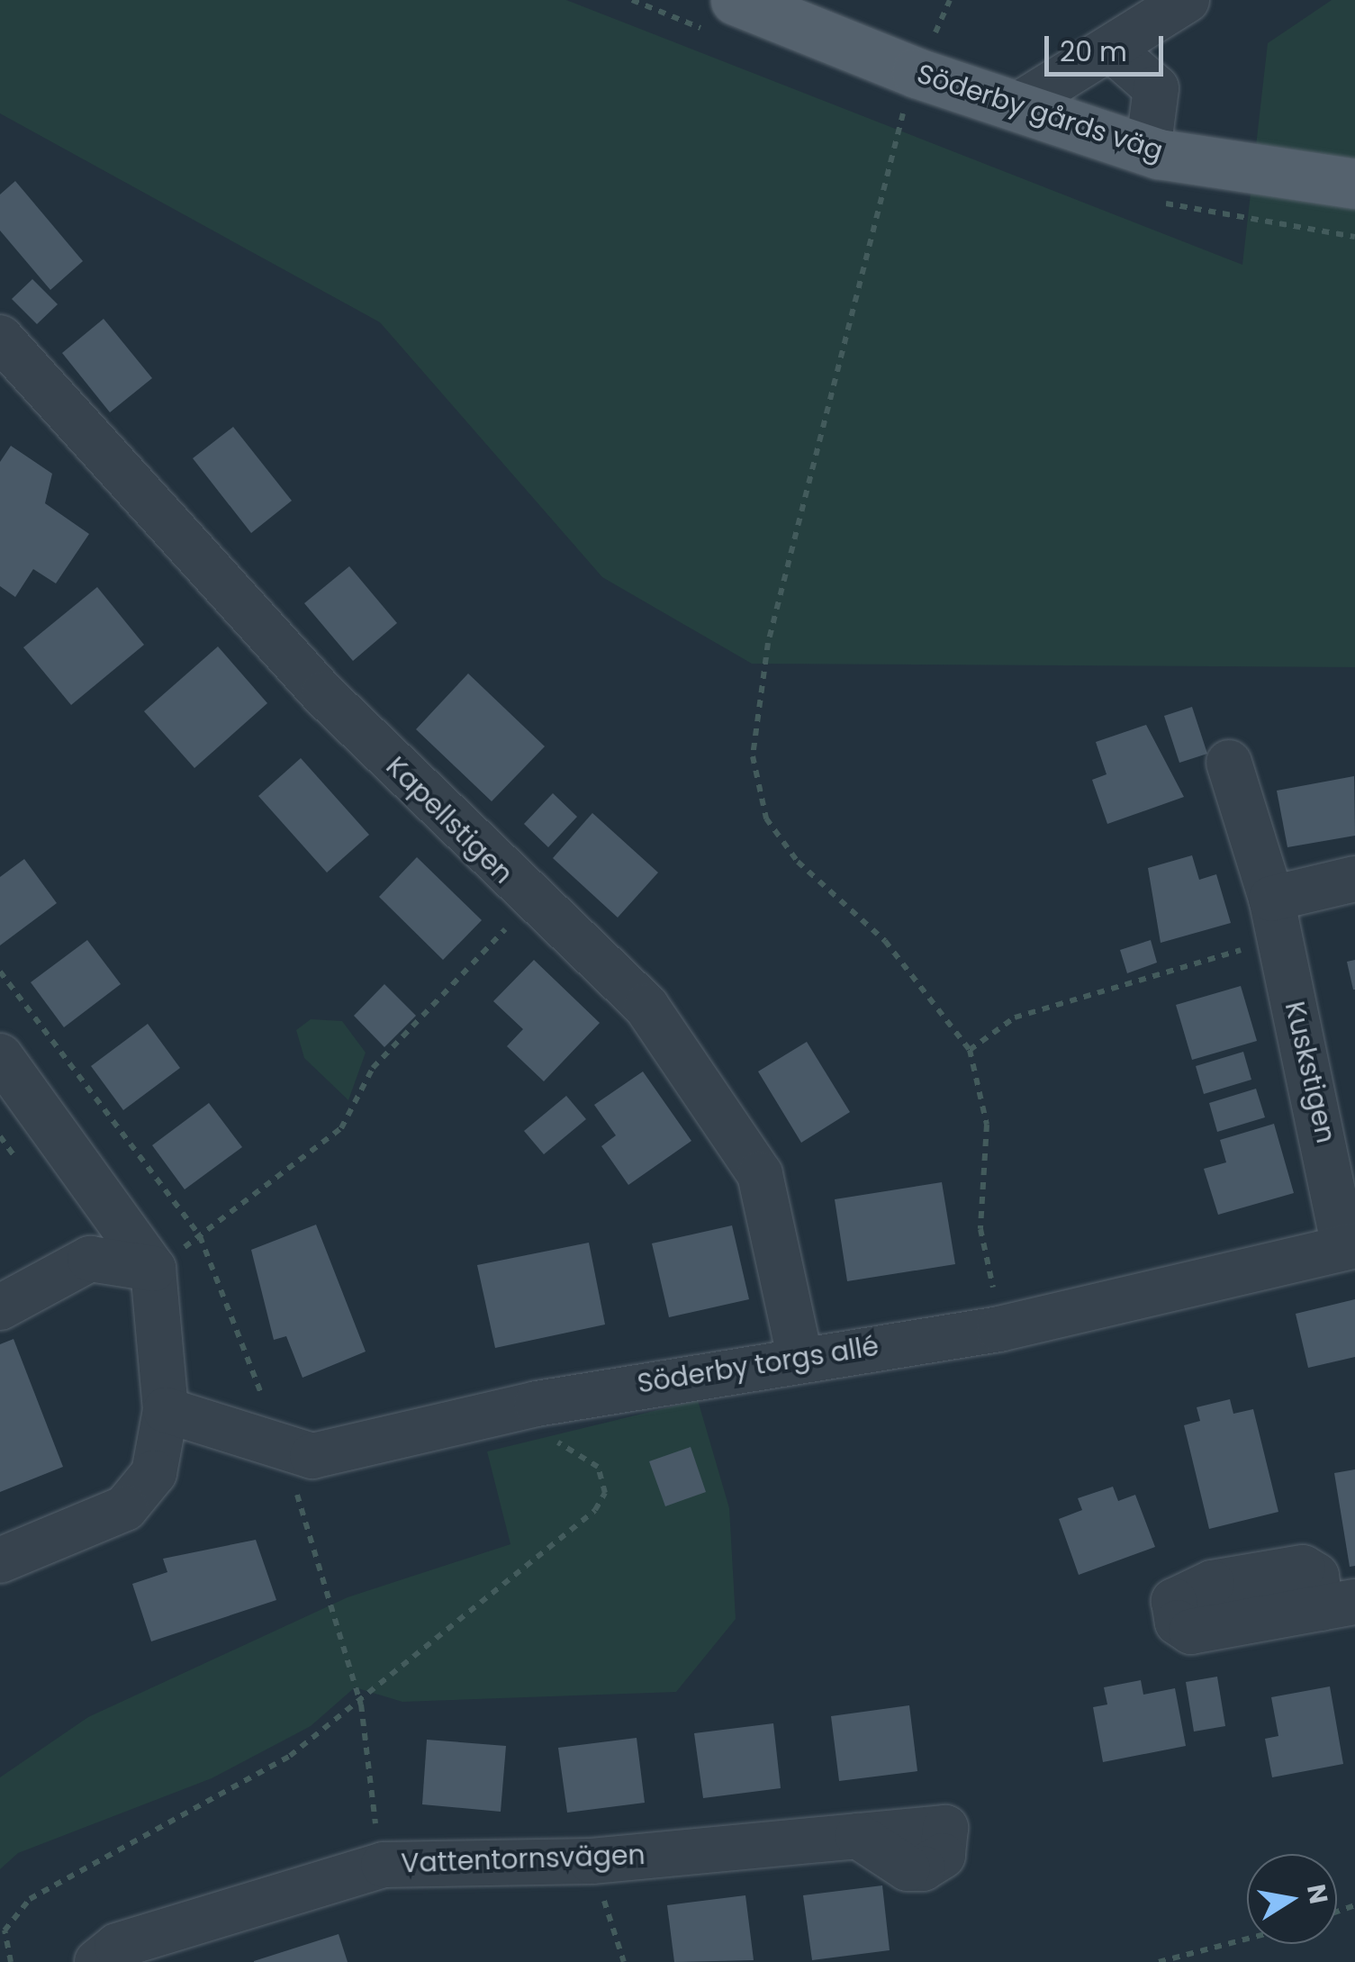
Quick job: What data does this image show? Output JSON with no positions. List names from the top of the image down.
{
  "streets": {
    "main road": ["Söderby gårds väg"],
    "street": [
      "Kapellstigen",
      "Kuskstigen",
      "Söderby torgs allé",
      "Vattentornsvägen"
    ]
  },
  "crossings": [
    ["Kapellstigen", "Söderby torgs allé"],
    ["Kuskstigen", "Söderby torgs allé"]
  ],
  "scale_bar": "20 m",
  "north": "right"
}
